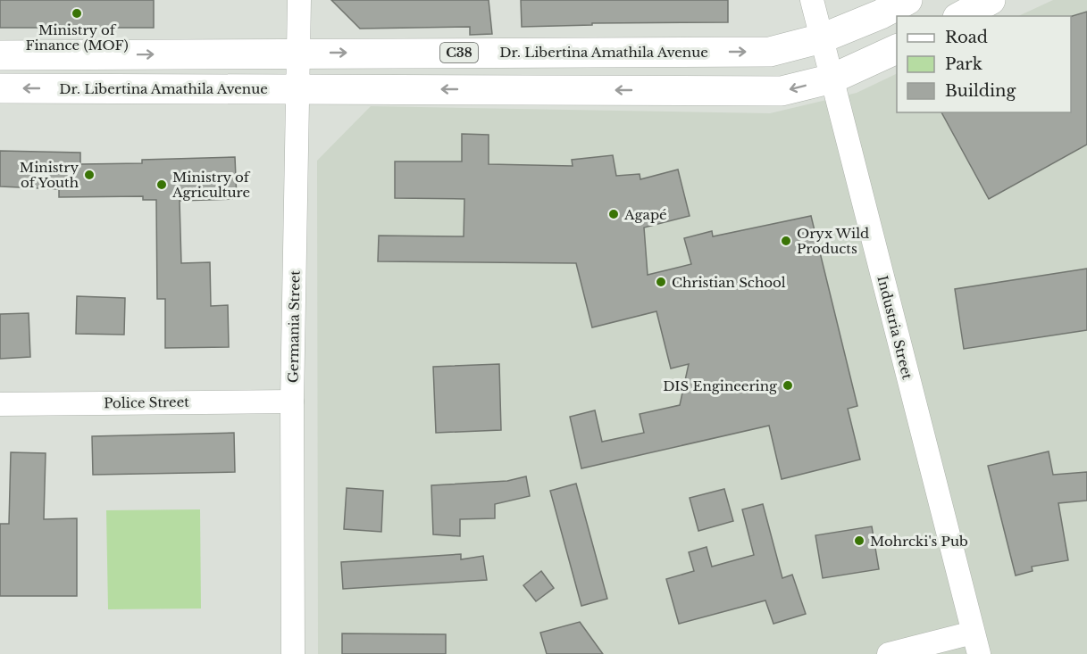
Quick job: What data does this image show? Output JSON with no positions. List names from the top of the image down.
{
  "streets": {
    "main road": ["Dr. Libertina Amathila Avenue", "C38"],
    "street": ["Germania Street", "Industria Street", "Police Street"]
  },
  "crossings": [
    ["Dr. Libertina Amathila Avenue", "Germania Street"],
    ["Dr. Libertina Amathila Avenue", "Industria Street"],
    ["Germania Street", "Police Street"]
  ],
  "places": [
    "Ministry of Finance (MOF)",
    "Ministry of Youth",
    "Ministry of Agriculture",
    "Agapé",
    "Oryx Wild Products",
    "Christian School",
    "DIS Engineering",
    "Mohrcki's Pub"
  ],
  "legend": ["Road", "Park", "Building"]
}
